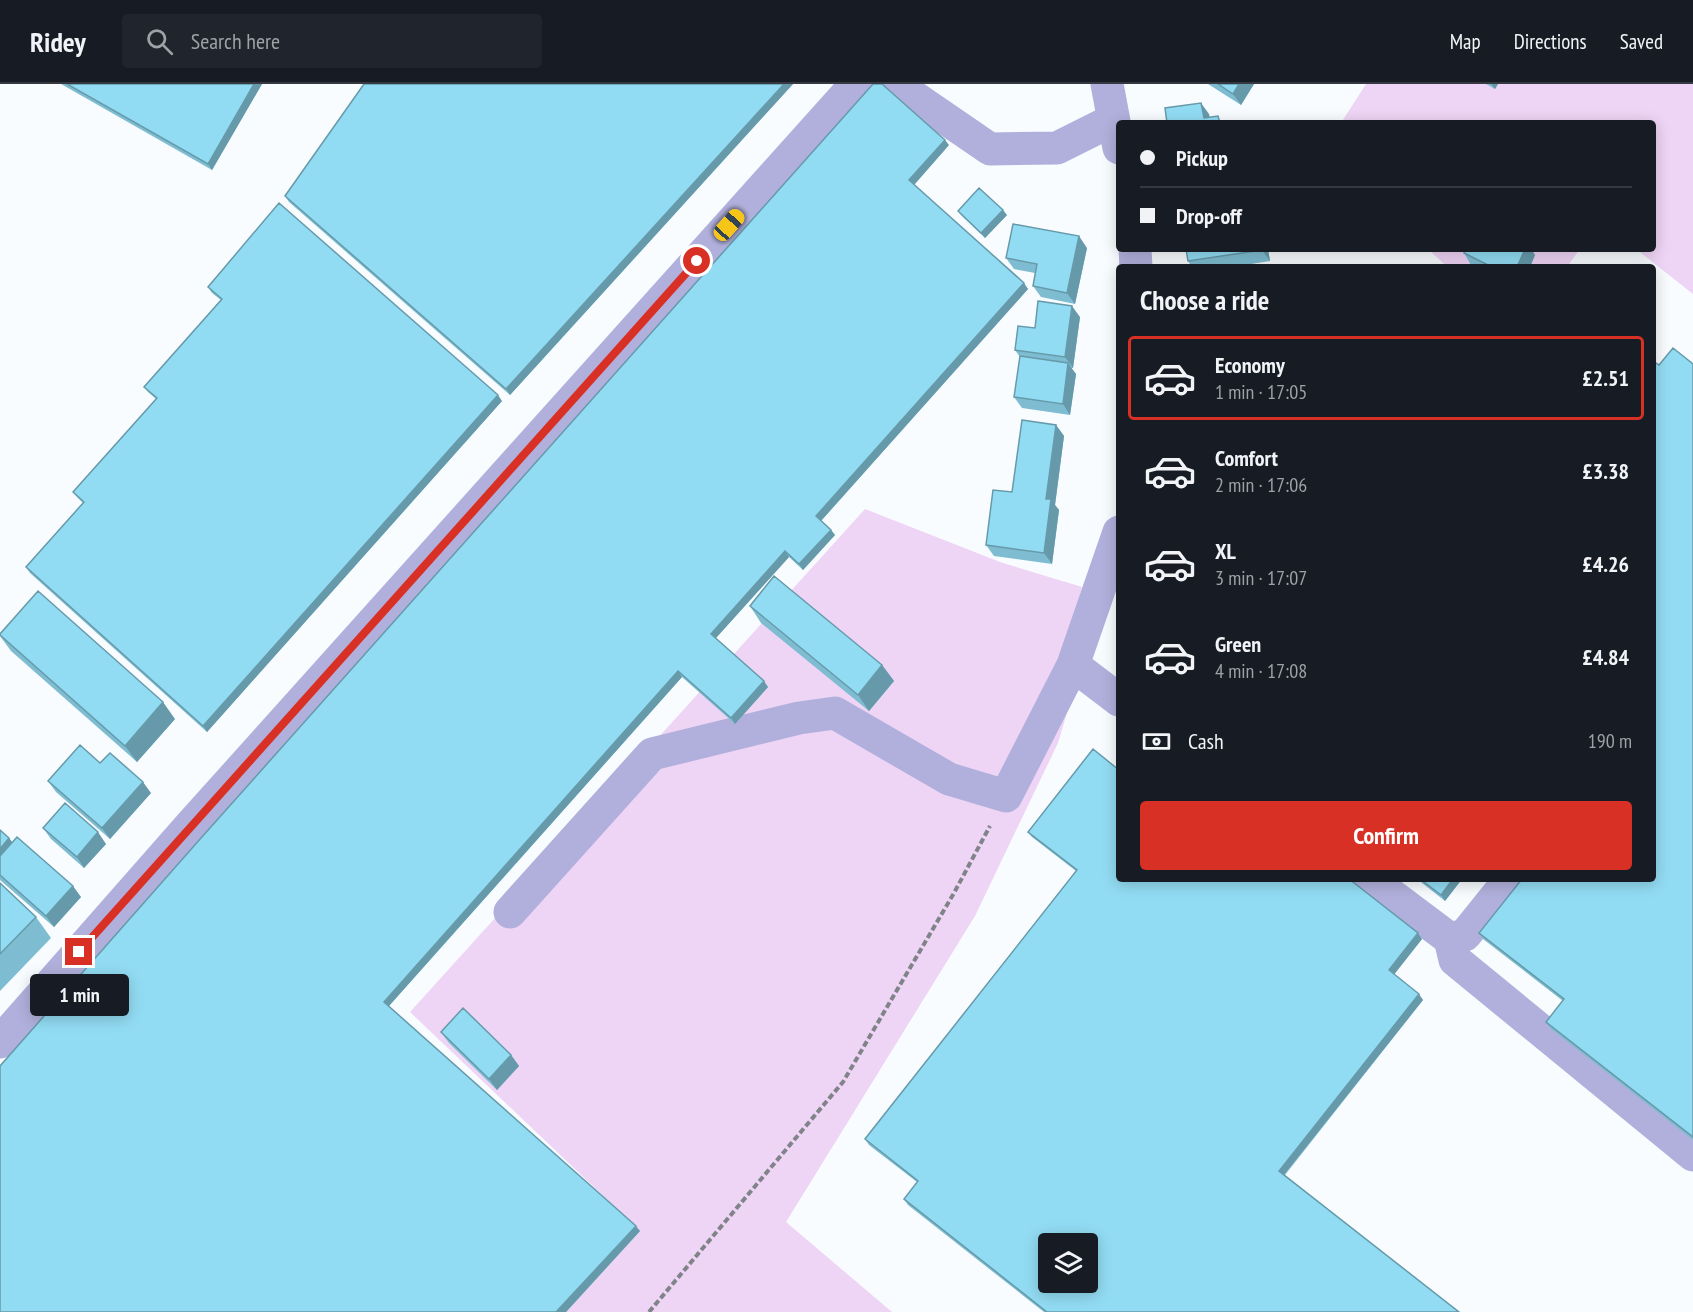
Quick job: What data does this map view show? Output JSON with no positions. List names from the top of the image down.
{
  "page": {
    "header": "Ridey",
    "search": "Search here",
    "nav": ["Map", "Directions", "Saved"],
    "banner": ["Pickup", "Drop-off"],
    "heading": "Choose a ride",
    "list": [
      {
        "name": "Economy",
        "note": "1 min · 17:05",
        "value": "£2.51"
      },
      {
        "name": "Comfort",
        "note": "2 min · 17:06",
        "value": "£3.38"
      },
      {
        "name": "XL",
        "note": "3 min · 17:07",
        "value": "£4.26"
      },
      {
        "name": "Green",
        "note": "4 min · 17:08",
        "value": "£4.84"
      }
    ],
    "pay": ["Cash", "190 m"],
    "buttons": "Confirm",
    "bubble": "1 min"
  }
}
